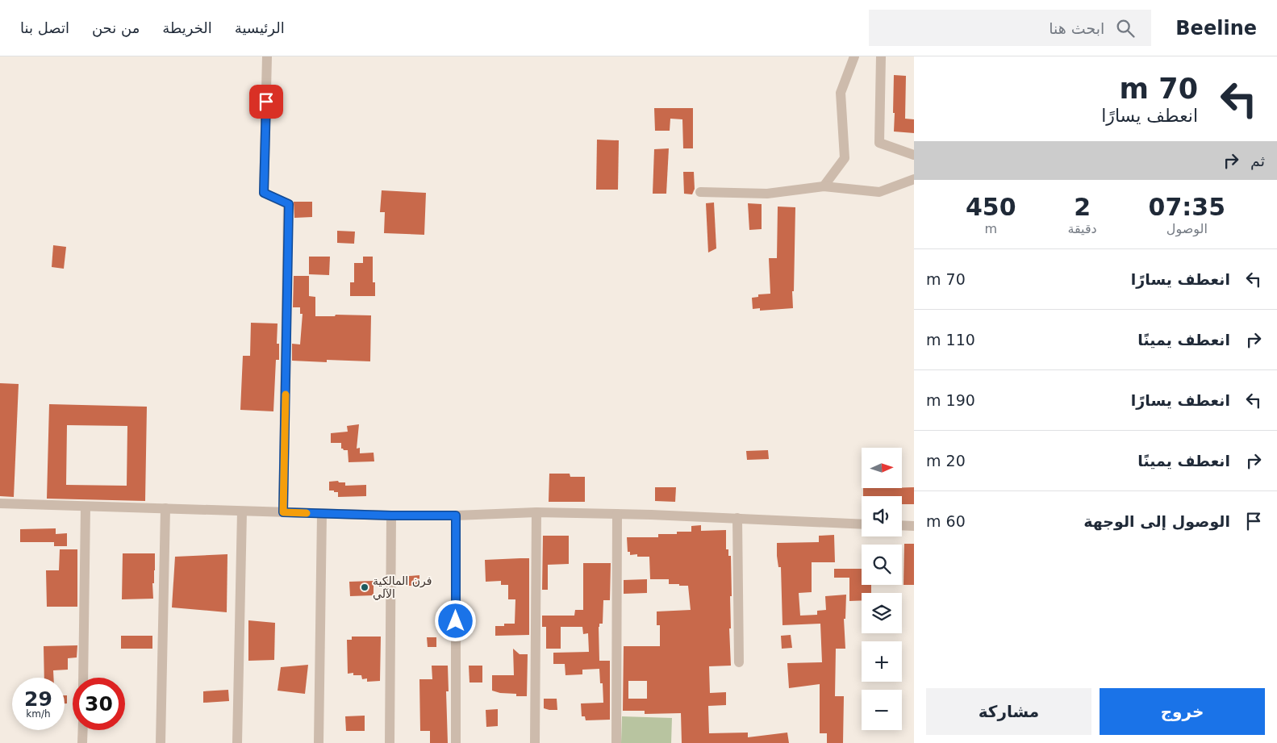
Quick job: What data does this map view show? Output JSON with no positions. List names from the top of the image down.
{
  "places": ["فرن المالكية الآلي"],
  "north": "right",
  "page": {
    "header": "Beeline",
    "search": "ابحث هنا",
    "nav": [
      "الرئيسية",
      "الخريطة",
      "من نحن",
      "اتصل بنا"
    ],
    "turn": ["70 m", "انعطف يسارًا"],
    "then": "ثم",
    "eta": [
      "07:35",
      "الوصول",
      "2",
      "دقيقة",
      "450",
      "m"
    ],
    "list": [
      {
        "name": "انعطف يسارًا",
        "value": "70 m"
      },
      {
        "name": "انعطف يمينًا",
        "value": "110 m"
      },
      {
        "name": "انعطف يسارًا",
        "value": "190 m"
      },
      {
        "name": "انعطف يمينًا",
        "value": "20 m"
      },
      {
        "name": "الوصول إلى الوجهة",
        "value": "60 m"
      }
    ],
    "map_buttons": ["+", "−"],
    "speed": "29 km/h",
    "limit": "30",
    "buttons": ["خروج", "مشاركة"]
  }
}
